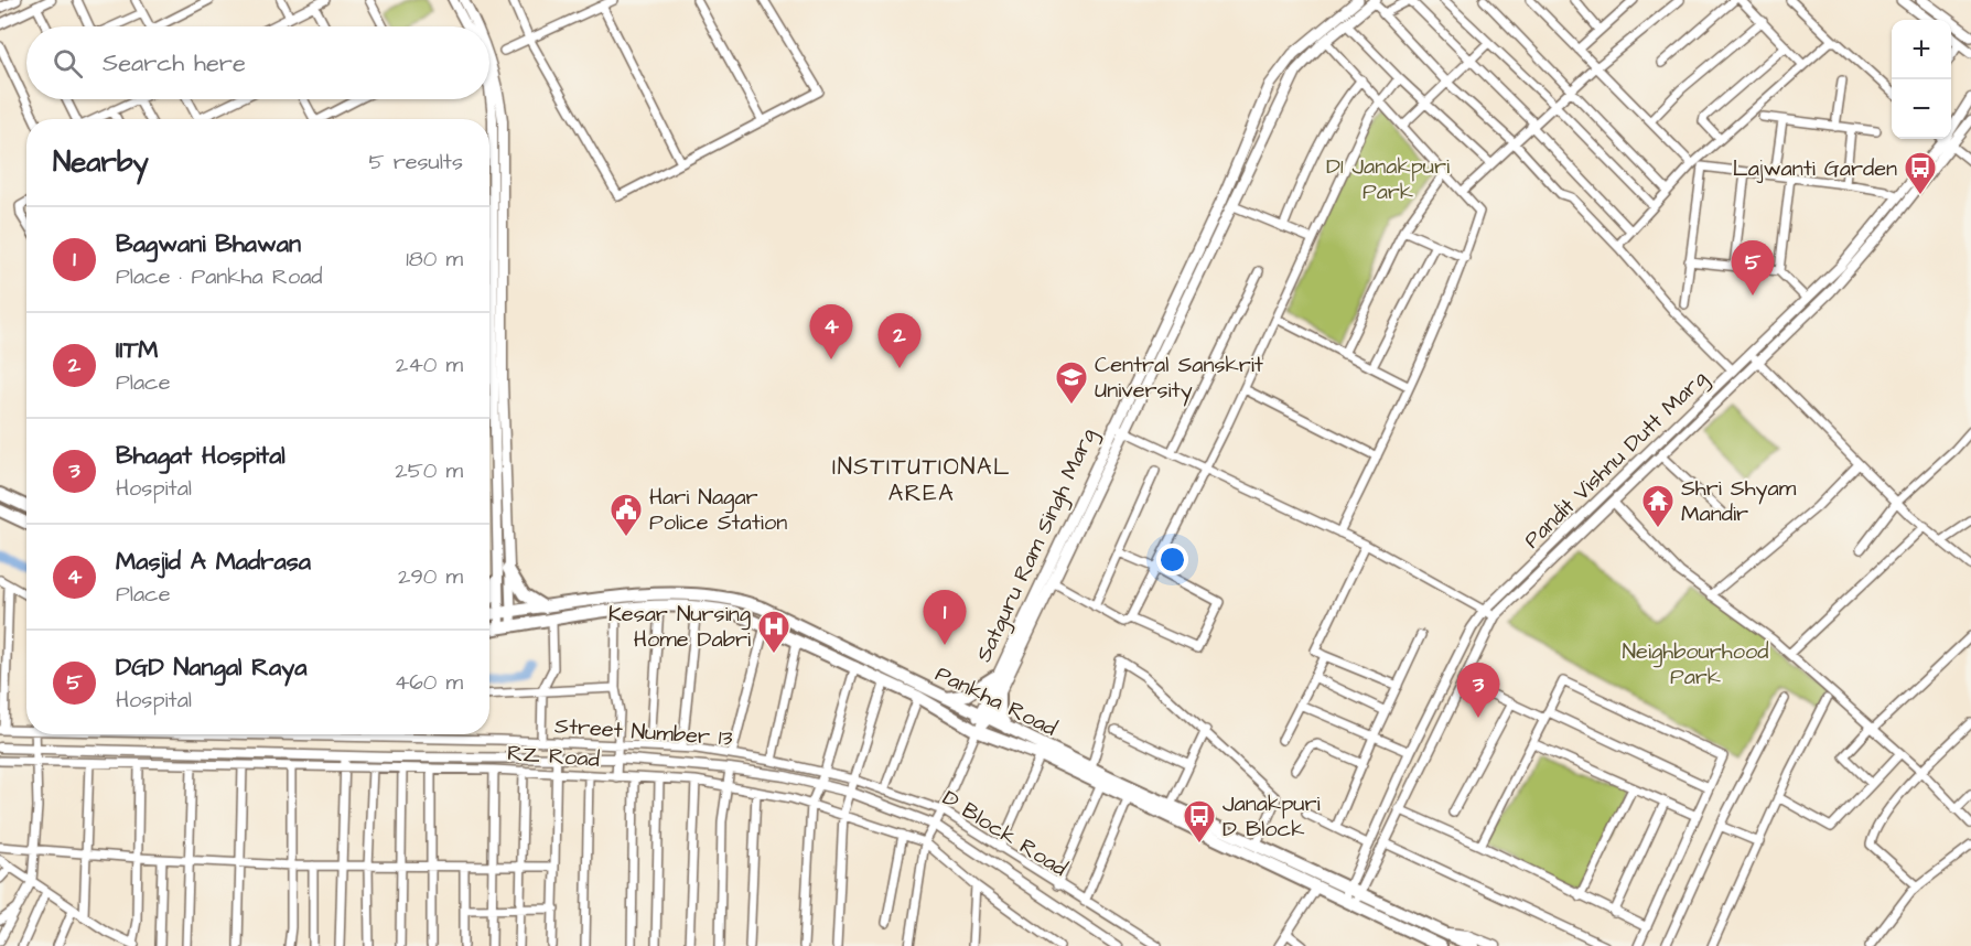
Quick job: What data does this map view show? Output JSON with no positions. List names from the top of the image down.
{
  "streets": {
    "main road": ["Satguru Ram Singh Marg", "Pankha Road"],
    "street": [
      "Pandit Vishnu Dutt Marg",
      "Street Number 13",
      "RZ Road",
      "D Block Road"
    ]
  },
  "crossings": [
    ["Pandit Vishnu Dutt Marg", "Pankha Road"],
    ["Satguru Ram Singh Marg", "Pankha Road"],
    ["Street Number 13", "D Block Road"]
  ],
  "districts": ["INSTITUTIONAL AREA"],
  "parks": ["D1 Janakpuri Park", "Neighbourhood Park"],
  "places": {
    "bus stop": ["Lajwanti Garden", "Janakpuri D Block"],
    "school or university": ["Central Sanskrit University"],
    "temple": ["Shri Shyam Mandir"],
    "public building": ["Hari Nagar Police Station"],
    "hospital": ["Kesar Nursing Home Dabri"]
  },
  "page": {
    "map_buttons": ["+", "−"],
    "search": "Search here",
    "heading": ["Nearby", "5 results"],
    "list": [
      {
        "mark": "1",
        "name": "Bagwani Bhawan",
        "note": "Place · Pankha Road",
        "value": "180 m"
      },
      {
        "mark": "2",
        "name": "IITM",
        "note": "Place",
        "value": "240 m"
      },
      {
        "mark": "3",
        "name": "Bhagat Hospital",
        "note": "Hospital",
        "value": "250 m"
      },
      {
        "mark": "4",
        "name": "Masjid A Madrasa",
        "note": "Place",
        "value": "290 m"
      },
      {
        "mark": "5",
        "name": "DGD Nangal Raya",
        "note": "Hospital",
        "value": "460 m"
      }
    ],
    "pins": [
      "5",
      "4",
      "2",
      "1",
      "3"
    ]
  }
}
